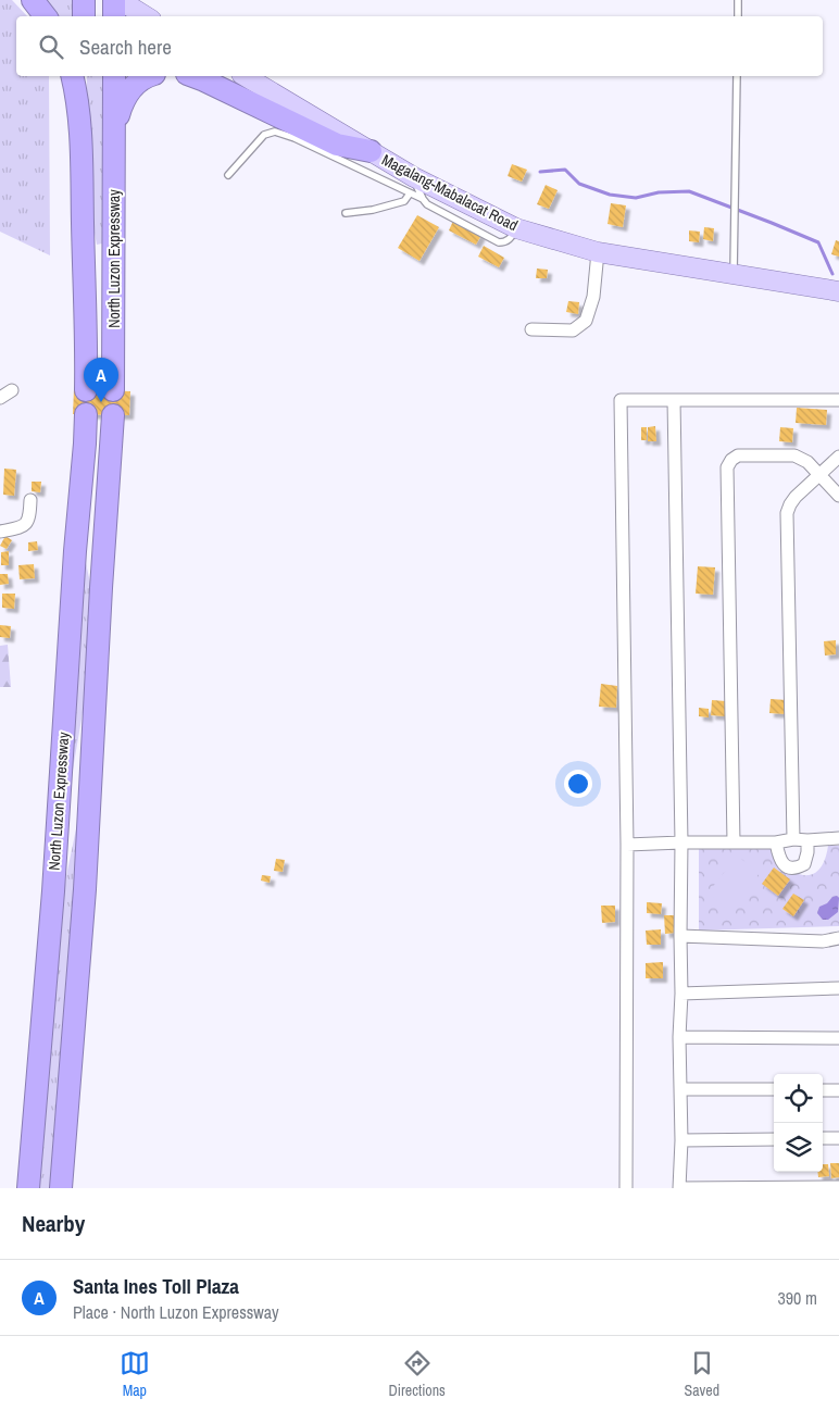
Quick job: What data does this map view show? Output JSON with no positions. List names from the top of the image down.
{
  "streets": {
    "highway": ["North Luzon Expressway"],
    "main road": ["Magalang-Mabalacat Road"]
  },
  "page": {
    "search": "Search here",
    "pins": "A",
    "heading": "Nearby",
    "list": [
      {
        "mark": "A",
        "name": "Santa Ines Toll Plaza",
        "note": "Place · North Luzon Expressway",
        "value": "390 m"
      }
    ],
    "nav": ["Map", "Directions", "Saved"]
  }
}
